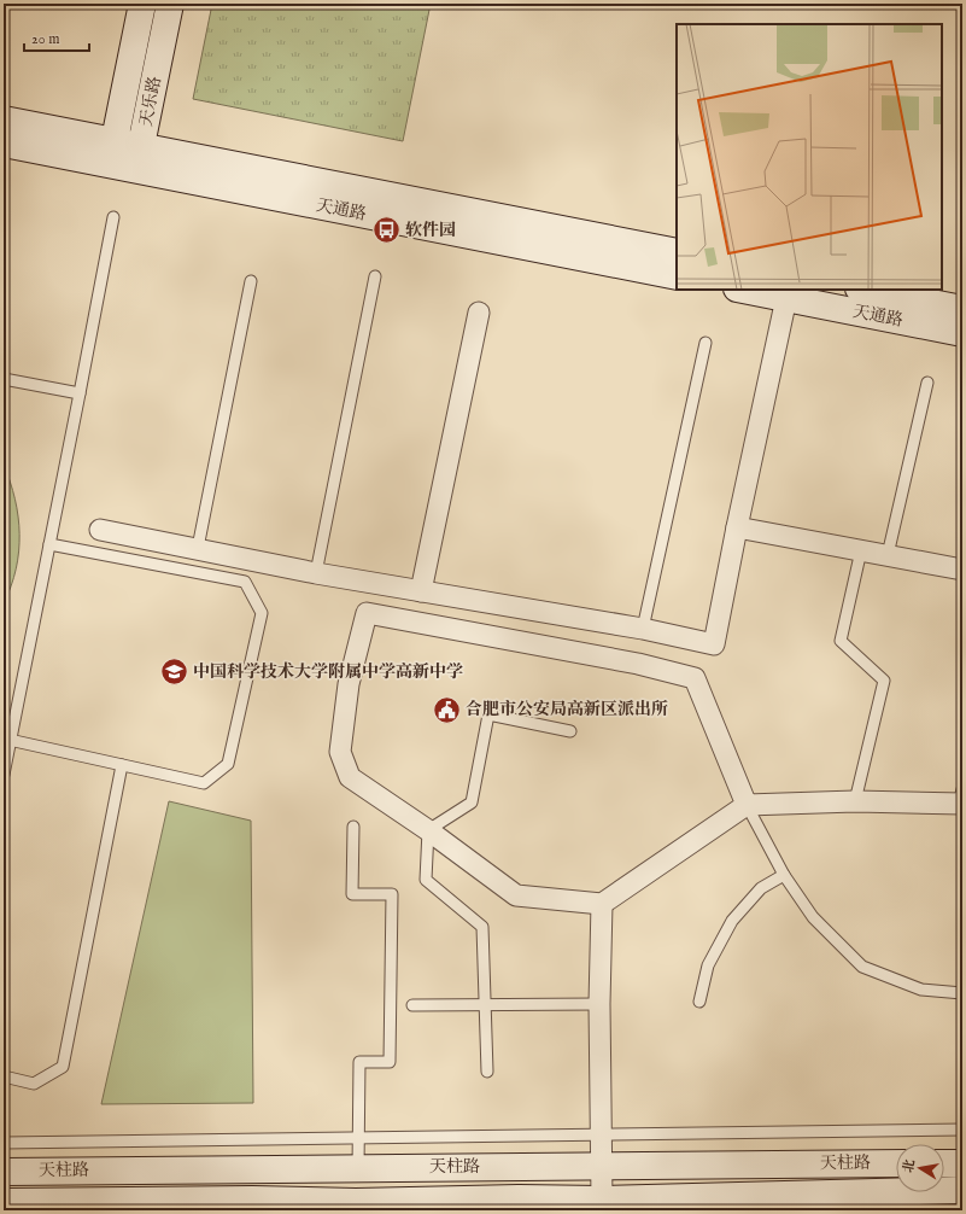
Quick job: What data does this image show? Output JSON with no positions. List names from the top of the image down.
{
  "streets": {
    "street": ["天乐路", "天通路", "天柱路"]
  },
  "crossings": [
    ["天乐路", "天通路"]
  ],
  "places": {
    "bus stop": ["软件园"],
    "school or university": ["中国科学技术大学附属中学高新中学"],
    "public building": ["合肥市公安局高新区派出所"]
  },
  "scale_bar": "20 m",
  "north": "left"
}
